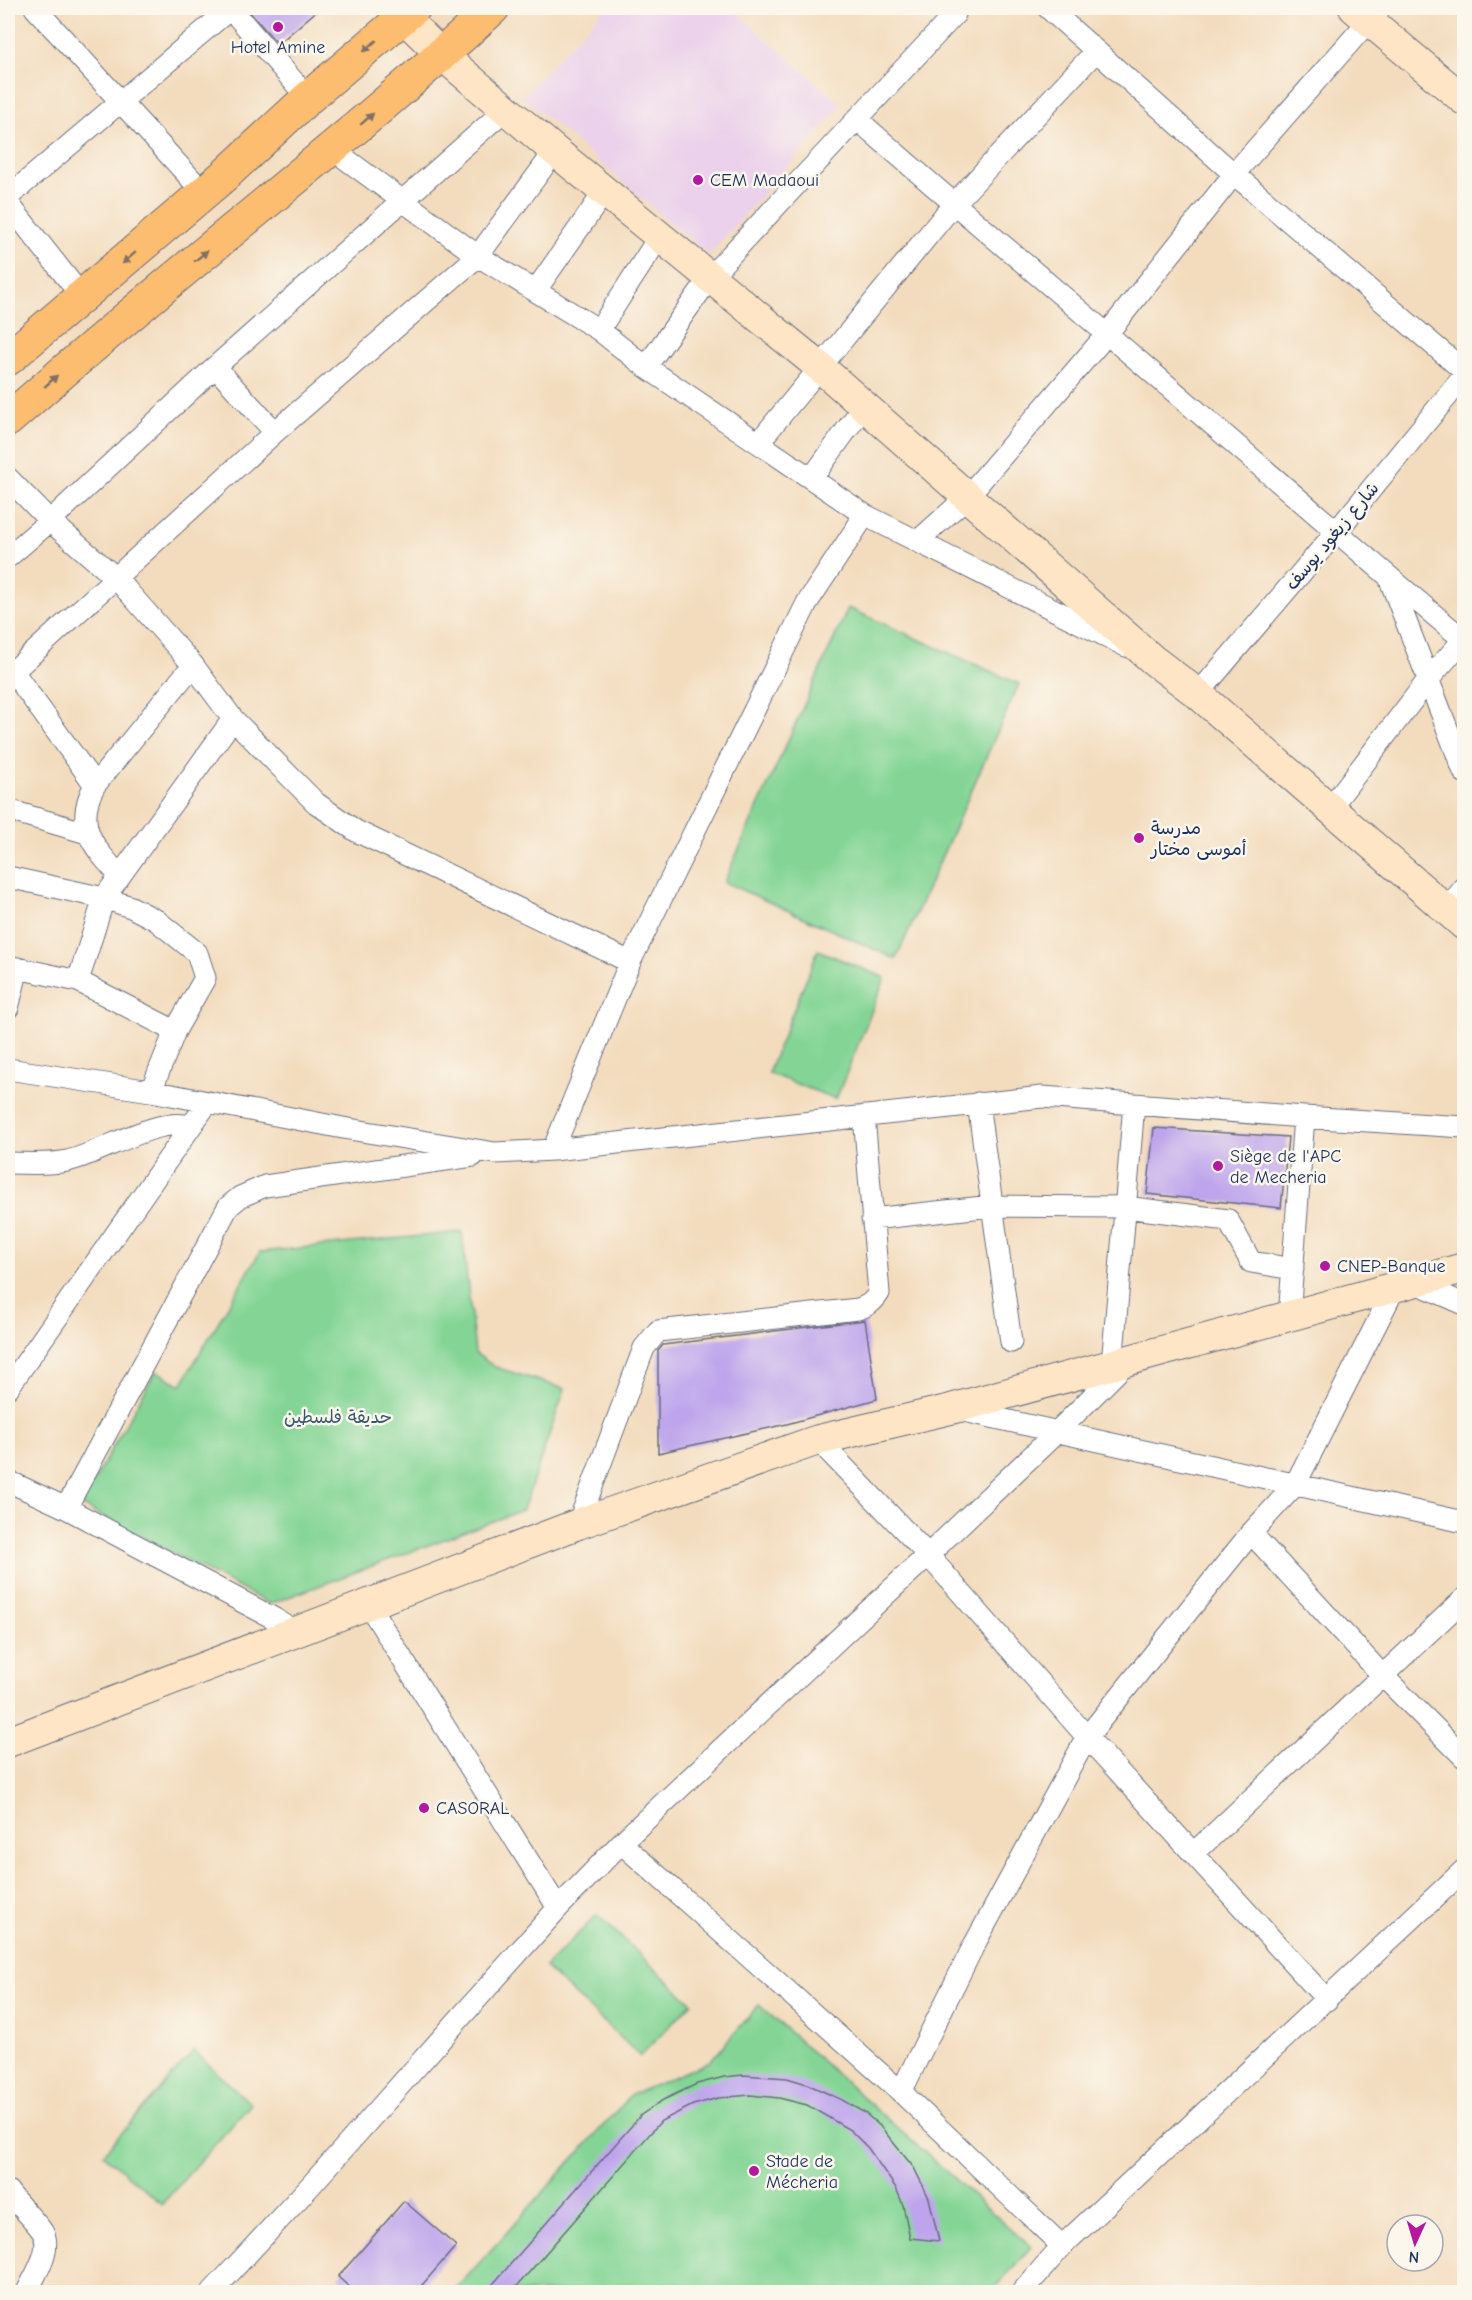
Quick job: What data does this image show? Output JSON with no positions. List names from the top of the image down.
{
  "streets": {
    "street": ["شارع زيغود يوسف"]
  },
  "parks": ["حديقة فلسطين"],
  "places": [
    "Hotel Amine",
    "CEM Madaoui",
    "مدرسة أموسى مختار",
    "Siège de l'APC de Mecheria",
    "CNEP-Banque",
    "CASORAL",
    "Stade de Mécheria"
  ],
  "north": "bottom"
}
